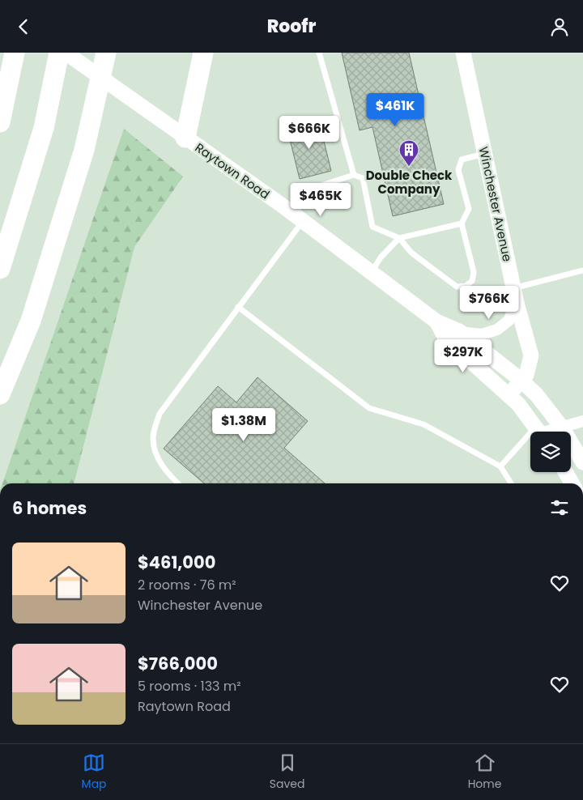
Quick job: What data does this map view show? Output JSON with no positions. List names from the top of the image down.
{
  "streets": {
    "main road": ["Raytown Road", "Winchester Avenue"]
  },
  "crossings": [
    ["Raytown Road", "Winchester Avenue"]
  ],
  "places": {
    "building": ["Double Check Company"]
  },
  "page": {
    "header": "Roofr",
    "price": [
      "$461K",
      "$666K",
      "$465K",
      "$766K",
      "$297K",
      "$1.38M"
    ],
    "heading": "6 homes",
    "list": [
      {
        "name": "$461,000",
        "note": "2 rooms · 76 m² · Winchester Avenue"
      },
      {
        "name": "$766,000",
        "note": "5 rooms · 133 m² · Raytown Road"
      }
    ],
    "tabs": ["Map", "Saved", "Home"]
  }
}
